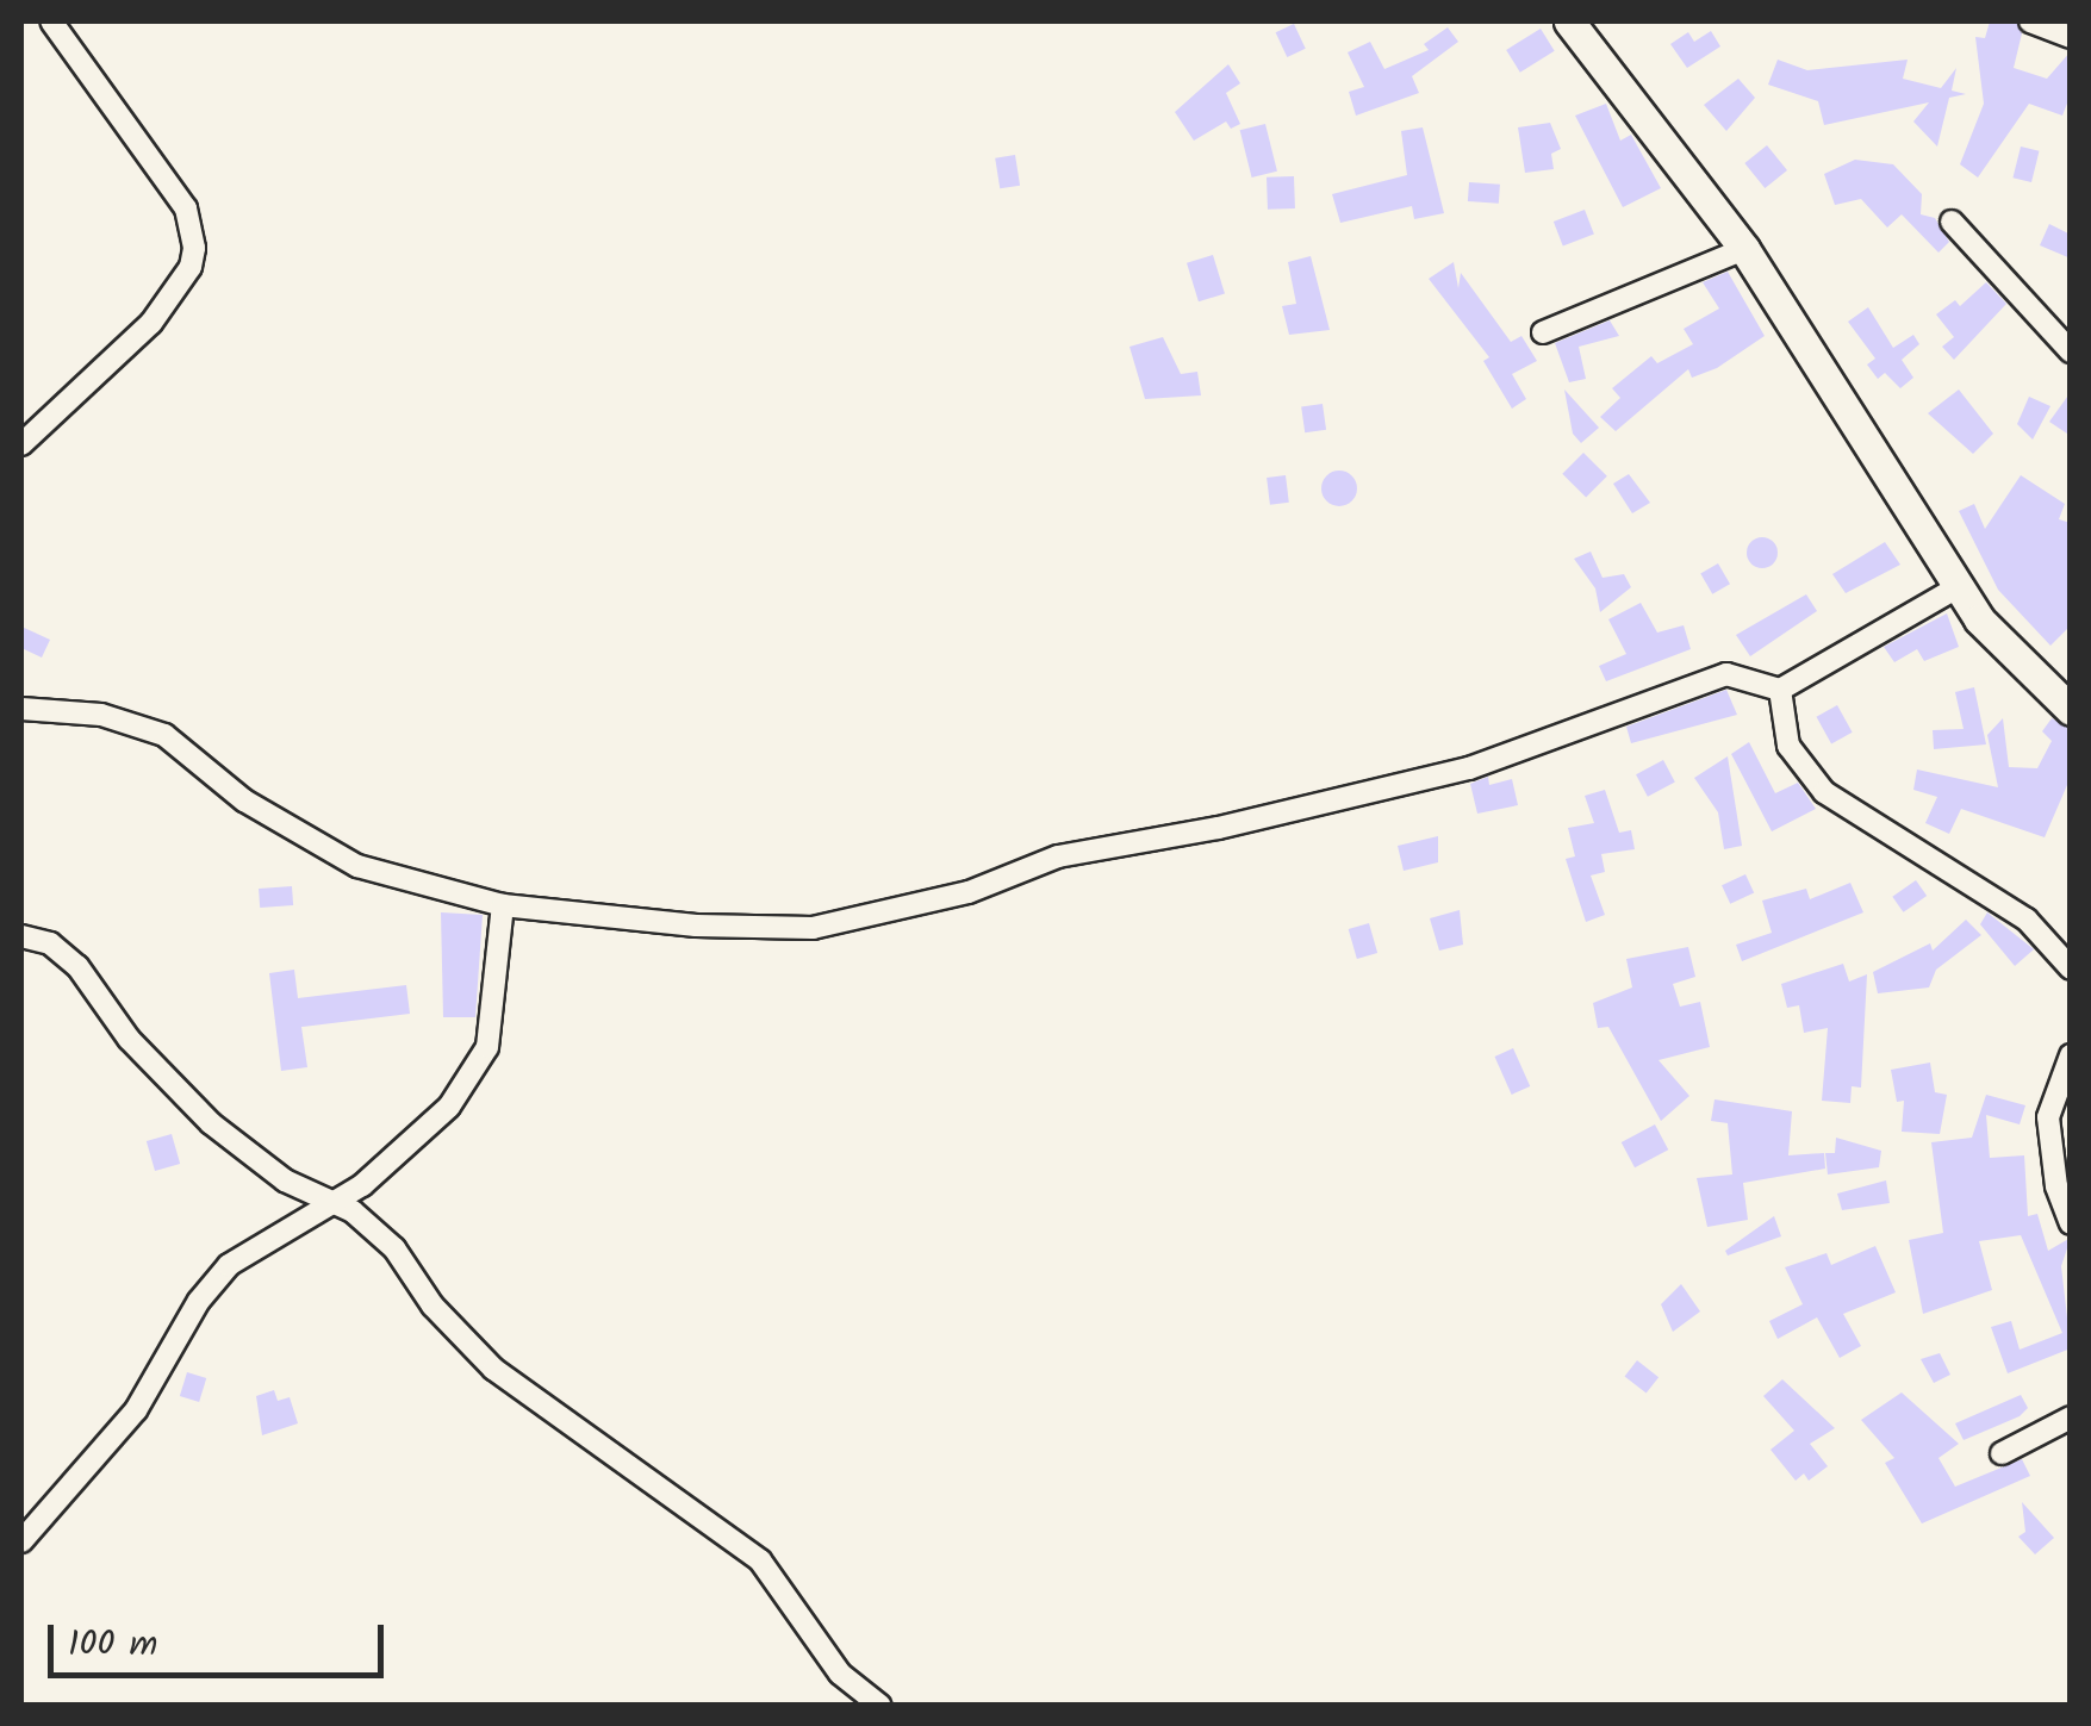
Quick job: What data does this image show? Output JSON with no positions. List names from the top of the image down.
{
  "scale_bar": "100 m"
}
